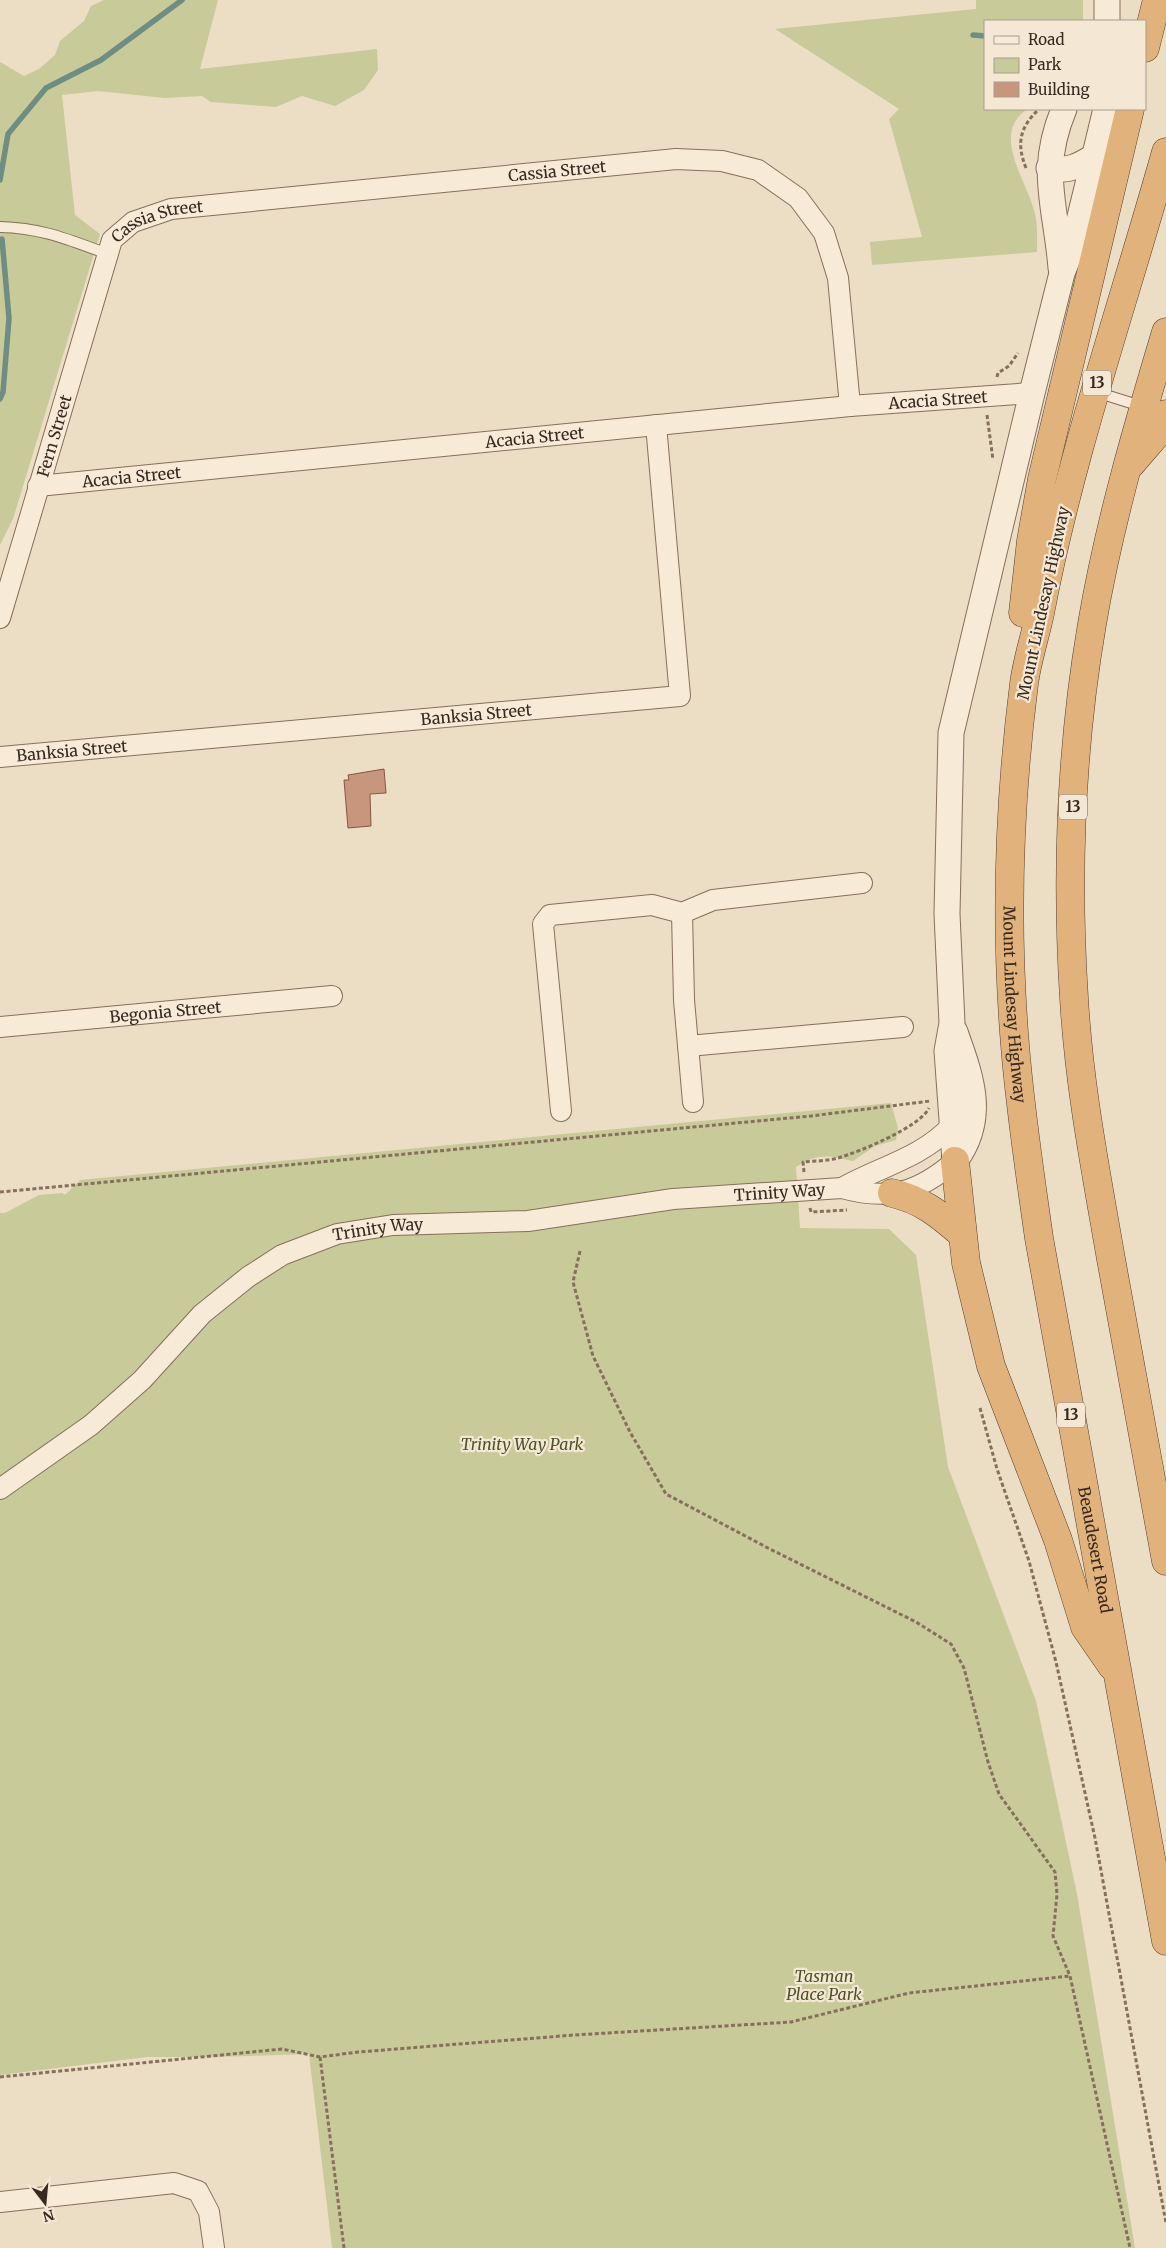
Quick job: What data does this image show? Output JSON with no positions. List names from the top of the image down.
{
  "streets": {
    "highway": ["13", "Mount Lindesay Highway", "Beaudesert Road"],
    "street": [
      "Cassia Street",
      "Acacia Street",
      "Fern Street",
      "Banksia Street",
      "Begonia Street",
      "Trinity Way"
    ]
  },
  "crossings": [
    ["Cassia Street", "Acacia Street"],
    ["Cassia Street", "Fern Street"],
    ["Acacia Street", "Fern Street"],
    ["Acacia Street", "Banksia Street"],
    ["Mount Lindesay Highway", "Beaudesert Road"]
  ],
  "parks": ["Trinity Way Park", "Tasman Place Park"],
  "legend": ["Road", "Park", "Building"],
  "north": "bottom"
}
